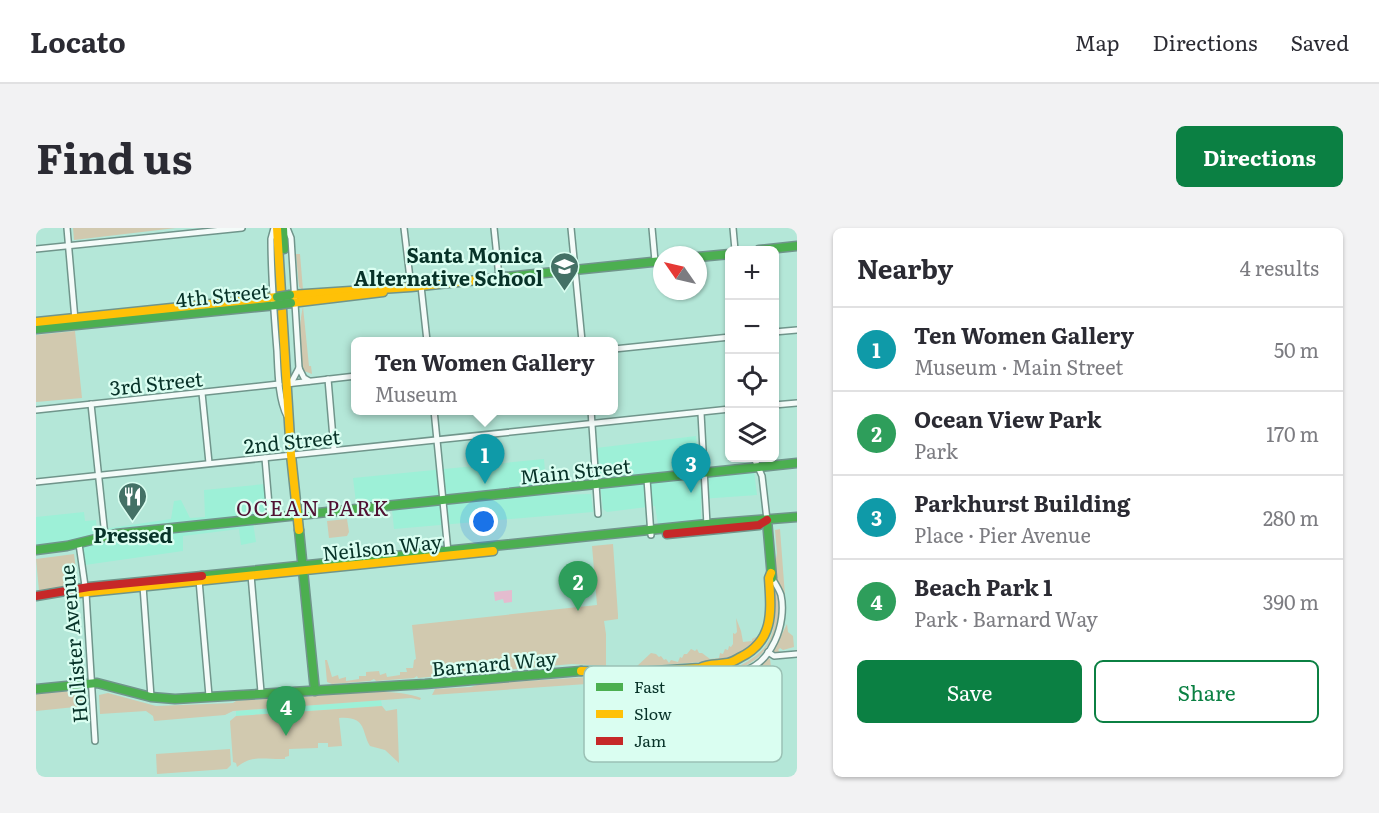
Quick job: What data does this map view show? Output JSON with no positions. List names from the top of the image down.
{
  "streets": {
    "street": [
      "4th Street",
      "3rd Street",
      "2nd Street",
      "Main Street",
      "Neilson Way",
      "Hollister Avenue",
      "Barnard Way"
    ]
  },
  "crossings": [
    ["Main Street", "Hollister Avenue"],
    ["Neilson Way", "Hollister Avenue"],
    ["Neilson Way", "Barnard Way"],
    ["Hollister Avenue", "Barnard Way"]
  ],
  "districts": ["OCEAN PARK"],
  "places": {
    "school or university": ["Santa Monica Alternative School"],
    "restaurant": ["Pressed"]
  },
  "legend": ["Fast", "Slow", "Jam"],
  "north": "top left",
  "page": {
    "header": "Locato",
    "nav": ["Map", "Directions", "Saved"],
    "title": "Find us",
    "buttons": [
      "Directions",
      ["Save", "Share"]
    ],
    "heading": ["Nearby", "4 results"],
    "map_buttons": ["+", "−"],
    "list": [
      {
        "mark": "1",
        "name": "Ten Women Gallery",
        "note": "Museum · Main Street",
        "value": "50 m"
      },
      {
        "mark": "2",
        "name": "Ocean View Park",
        "note": "Park",
        "value": "170 m"
      },
      {
        "mark": "3",
        "name": "Parkhurst Building",
        "note": "Place · Pier Avenue",
        "value": "280 m"
      },
      {
        "mark": "4",
        "name": "Beach Park 1",
        "note": "Park · Barnard Way",
        "value": "390 m"
      }
    ],
    "popup": ["Ten Women Gallery", "Museum"],
    "pins": [
      "1",
      "3",
      "2",
      "4"
    ]
  }
}
